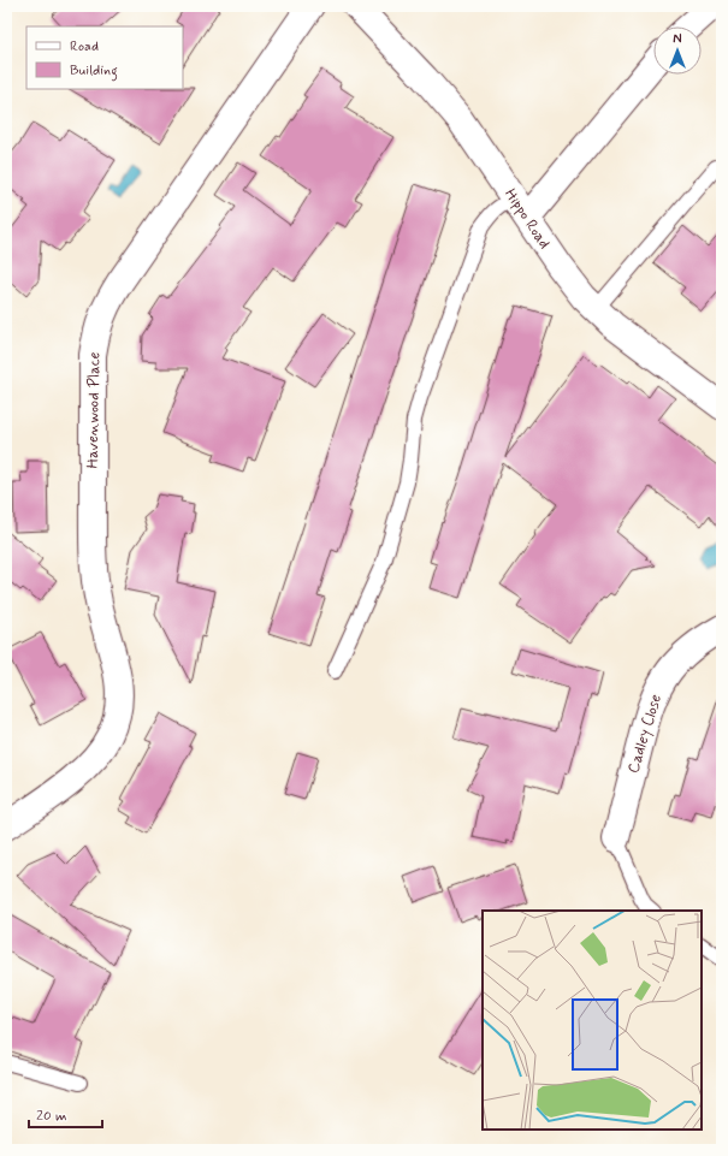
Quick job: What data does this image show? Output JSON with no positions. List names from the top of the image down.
{
  "streets": {
    "street": ["Hippo Road", "Havenwood Place", "Cadley Close"]
  },
  "legend": ["Road", "Building"],
  "scale_bar": "20 m",
  "north": "top"
}
